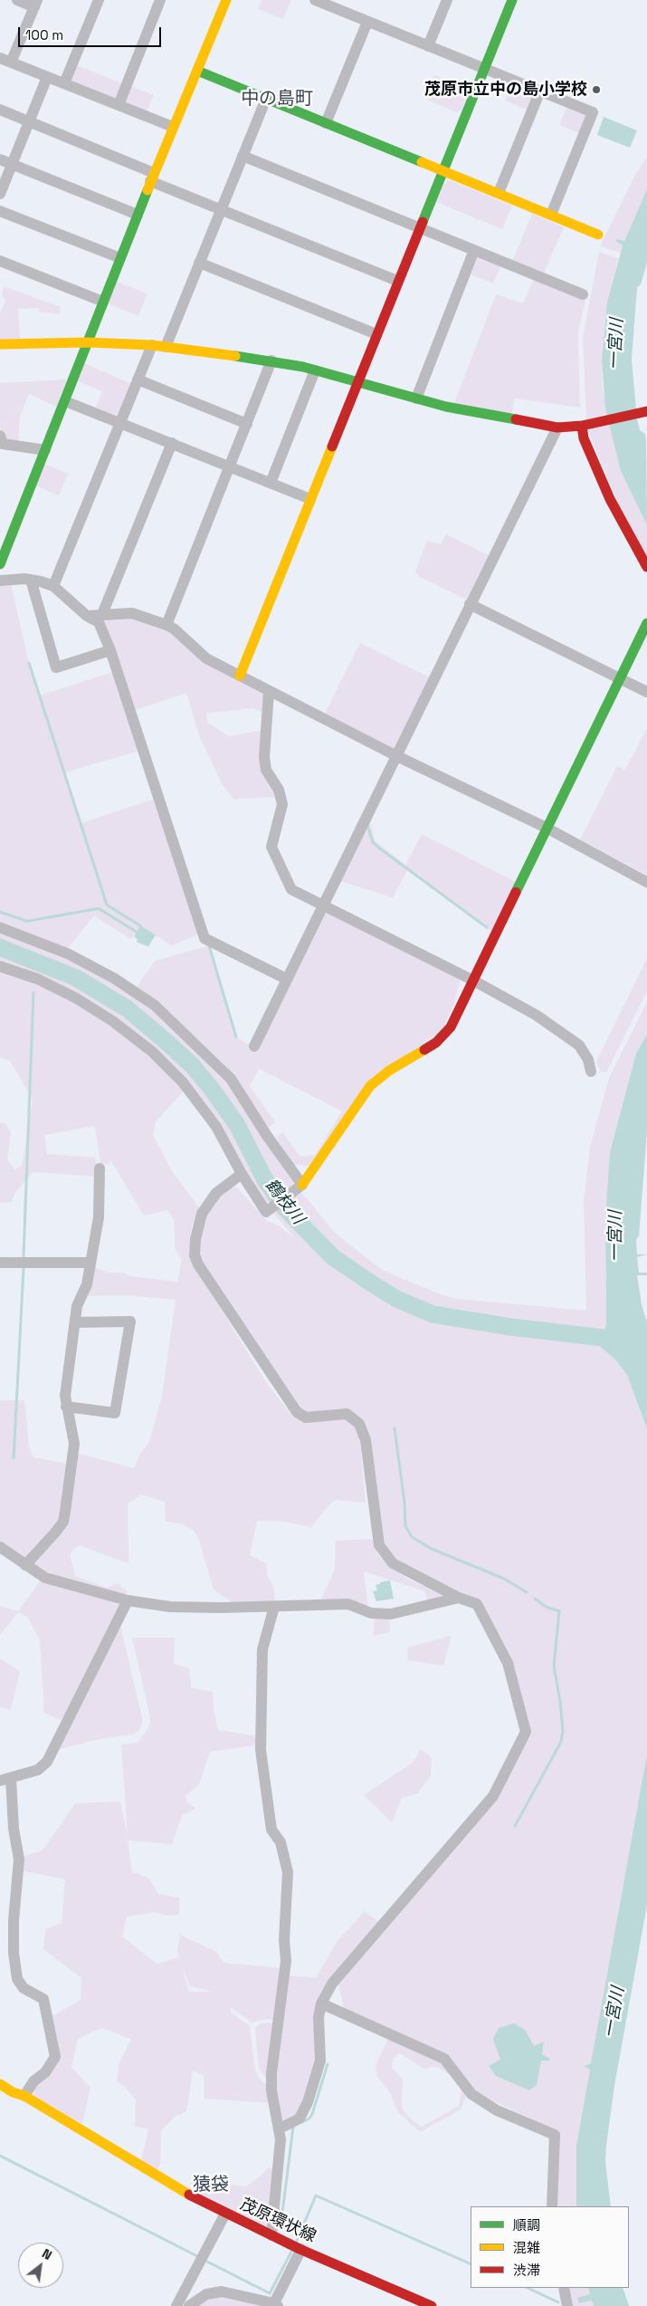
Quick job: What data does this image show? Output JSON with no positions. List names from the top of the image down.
{
  "streets": {
    "street": ["茂原環状線"]
  },
  "districts": ["中の島町", "猿袋"],
  "water": ["一宮川", "鶴枝川"],
  "places": ["茂原市立中の島小学校"],
  "legend": ["順調", "混雑", "渋滞"],
  "scale_bar": "100 m",
  "north": "top right"
}
